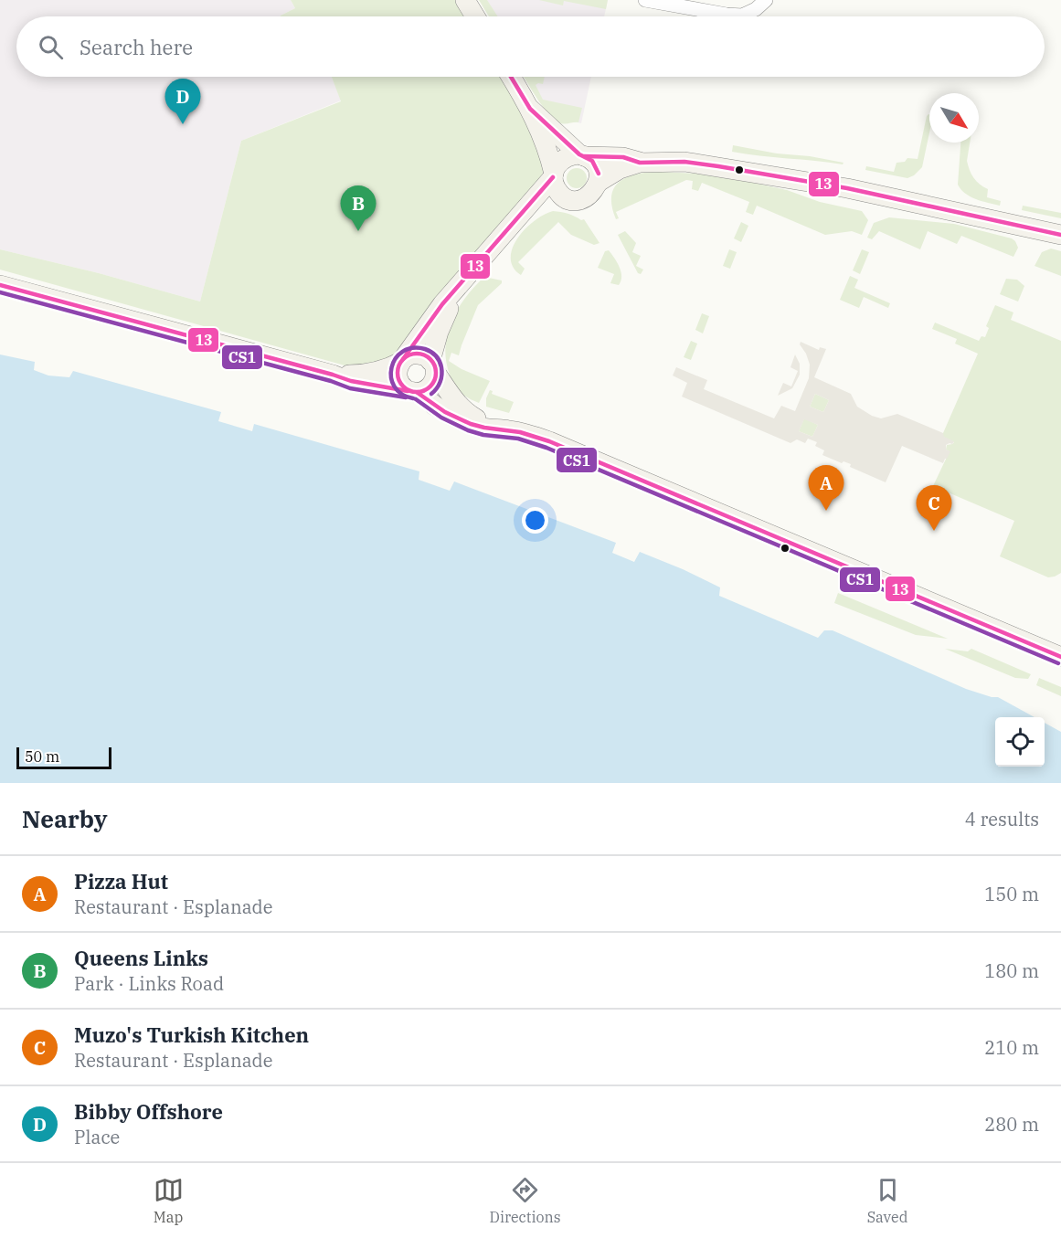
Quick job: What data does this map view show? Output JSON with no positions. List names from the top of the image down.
{
  "lines": ["transit line 13", "transit line CS1"],
  "scale_bar": "50 m",
  "north": "bottom right",
  "page": {
    "search": "Search here",
    "pins": [
      "D",
      "B",
      "A",
      "C"
    ],
    "scale": "50 m",
    "heading": ["Nearby", "4 results"],
    "list": [
      {
        "mark": "A",
        "name": "Pizza Hut",
        "note": "Restaurant · Esplanade",
        "value": "150 m"
      },
      {
        "mark": "B",
        "name": "Queens Links",
        "note": "Park · Links Road",
        "value": "180 m"
      },
      {
        "mark": "C",
        "name": "Muzo's Turkish Kitchen",
        "note": "Restaurant · Esplanade",
        "value": "210 m"
      },
      {
        "mark": "D",
        "name": "Bibby Offshore",
        "note": "Place",
        "value": "280 m"
      }
    ],
    "nav": ["Map", "Directions", "Saved"]
  }
}
